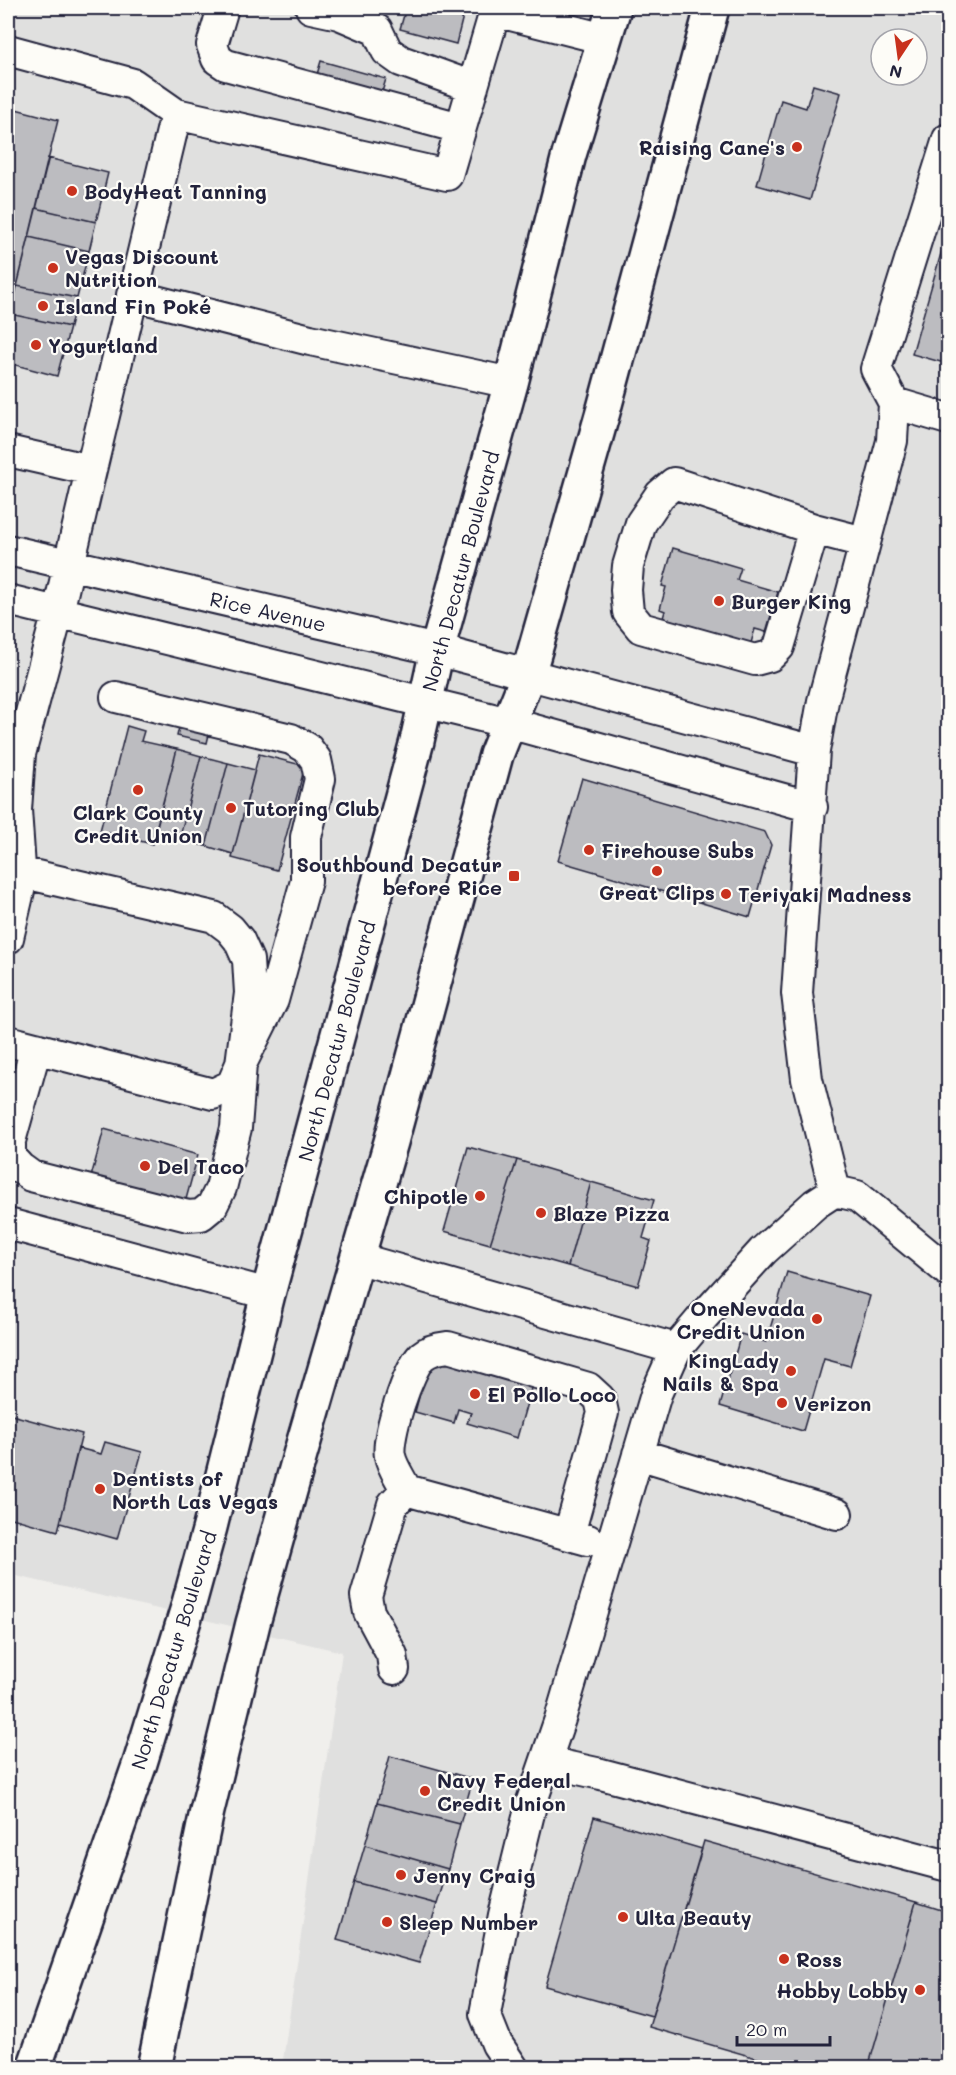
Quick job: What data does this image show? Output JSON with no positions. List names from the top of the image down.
{
  "streets": {
    "main road": ["North Decatur Boulevard"],
    "street": ["Rice Avenue"]
  },
  "crossings": [
    ["North Decatur Boulevard", "Rice Avenue"]
  ],
  "places": {
    "other": [
      "Raising Cane's",
      "BodyHeat Tanning",
      "Vegas Discount Nutrition",
      "Island Fin Poké",
      "Yogurtland",
      "Burger King",
      "Clark County Credit Union",
      "Tutoring Club",
      "Firehouse Subs",
      "Great Clips",
      "Teriyaki Madness",
      "Del Taco",
      "Chipotle",
      "Blaze Pizza",
      "OneNevada Credit Union",
      "KingLady Nails & Spa",
      "El Pollo Loco",
      "Verizon",
      "Dentists of North Las Vegas",
      "Navy Federal Credit Union",
      "Jenny Craig",
      "Ulta Beauty",
      "Sleep Number",
      "Ross",
      "Hobby Lobby"
    ],
    "transit": ["Southbound Decatur before Rice"]
  },
  "scale_bar": "20 m",
  "north": "bottom"
}
